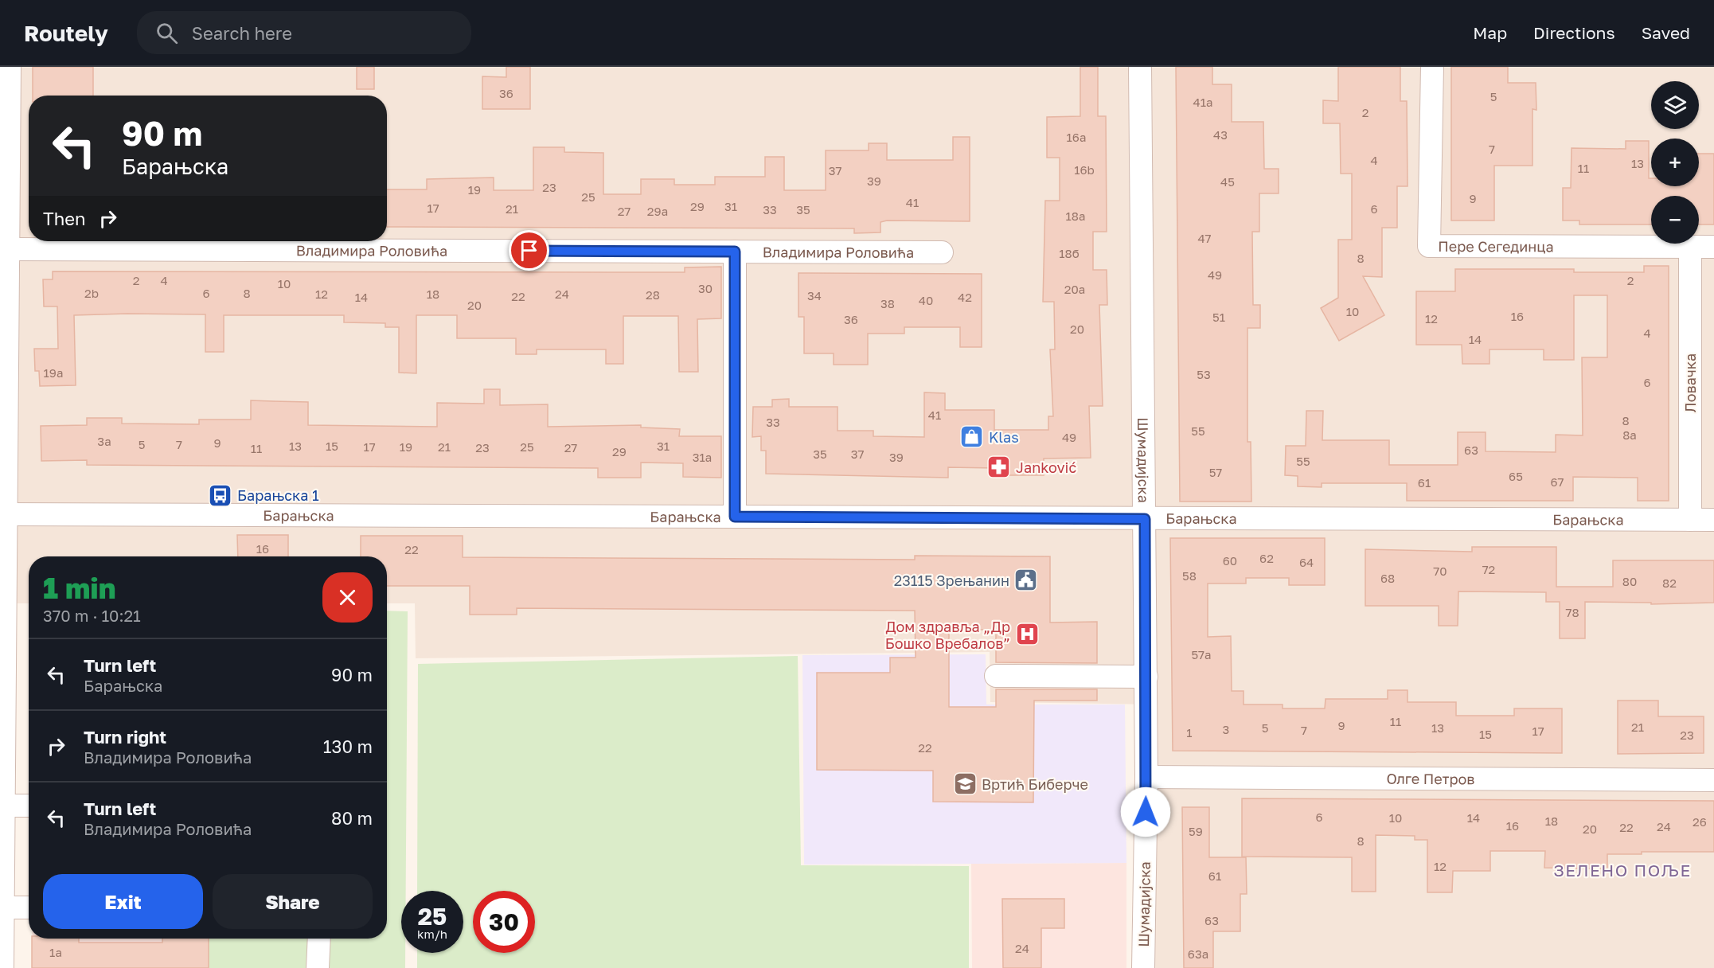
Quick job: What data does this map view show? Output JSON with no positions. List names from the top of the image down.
{
  "streets": {
    "street": [
      "Пере Сегединца",
      "Владимира Роловића",
      "Ловачка",
      "Шумадијска",
      "Барањска",
      "Олге Петров"
    ]
  },
  "crossings": [
    ["Пере Сегединца", "Ловачка"],
    ["Ловачка", "Барањска"],
    ["Шумадијска", "Барањска"],
    ["Шумадијска", "Олге Петров"]
  ],
  "districts": ["ЗЕЛЕНО ПОЉЕ"],
  "places": {
    "shop": ["Klas"],
    "pharmacy": ["Janković"],
    "bus stop": ["Барањска 1"],
    "public building": ["23115 Зрењанин"],
    "hospital": ["Дом здравља „Др Бошко Вребалов”"],
    "school or university": ["Вртић Биберче"]
  },
  "house_numbers": [
    "36",
    "5",
    "41a",
    "2",
    "43",
    "16a",
    "7",
    "4",
    "13",
    "11",
    "16b",
    "37",
    "39",
    "45",
    "23",
    "19",
    "25",
    "9",
    "41",
    "29",
    "31",
    "17",
    "21",
    "6",
    "33",
    "35",
    "27",
    "29a",
    "18a",
    "47",
    "18б",
    "8",
    "49",
    "2",
    "4",
    "2",
    "10",
    "30",
    "20a",
    "2b",
    "6",
    "8",
    "12",
    "18",
    "24",
    "28",
    "34",
    "22",
    "14",
    "42",
    "40",
    "38",
    "20",
    "10",
    "16",
    "51",
    "12",
    "36",
    "20",
    "4",
    "14",
    "19a",
    "53",
    "6",
    "41",
    "8",
    "33",
    "55",
    "8a",
    "49",
    "3a",
    "9",
    "5",
    "7",
    "13",
    "15",
    "31",
    "17",
    "19",
    "21",
    "25",
    "23",
    "27",
    "11",
    "63",
    "29",
    "35",
    "37",
    "31a",
    "39",
    "55",
    "57",
    "65",
    "67",
    "61",
    "16",
    "22",
    "62",
    "60",
    "64",
    "72",
    "70",
    "58",
    "68",
    "80",
    "82",
    "78",
    "57a",
    "11",
    "9",
    "21",
    "5",
    "13",
    "3",
    "7",
    "17",
    "1",
    "15",
    "23",
    "22",
    "6",
    "10",
    "14",
    "18",
    "26",
    "16",
    "24",
    "22",
    "20",
    "59",
    "8",
    "12",
    "61",
    "63",
    "24",
    "1a",
    "63a"
  ],
  "page": {
    "header": "Routely",
    "search": "Search here",
    "nav": ["Map", "Directions", "Saved"],
    "map_buttons": ["+", "−"],
    "turn": ["90 m", "Барањска"],
    "then": "Then",
    "heading": ["1 min", "370 m · 10:21"],
    "list": [
      {
        "name": "Turn left",
        "note": "Барањска",
        "value": "90 m"
      },
      {
        "name": "Turn right",
        "note": "Владимира Роловића",
        "value": "130 m"
      },
      {
        "name": "Turn left",
        "note": "Владимира Роловића",
        "value": "80 m"
      }
    ],
    "buttons": ["Exit", "Share"],
    "speed": "25 km/h",
    "limit": "30"
  }
}
